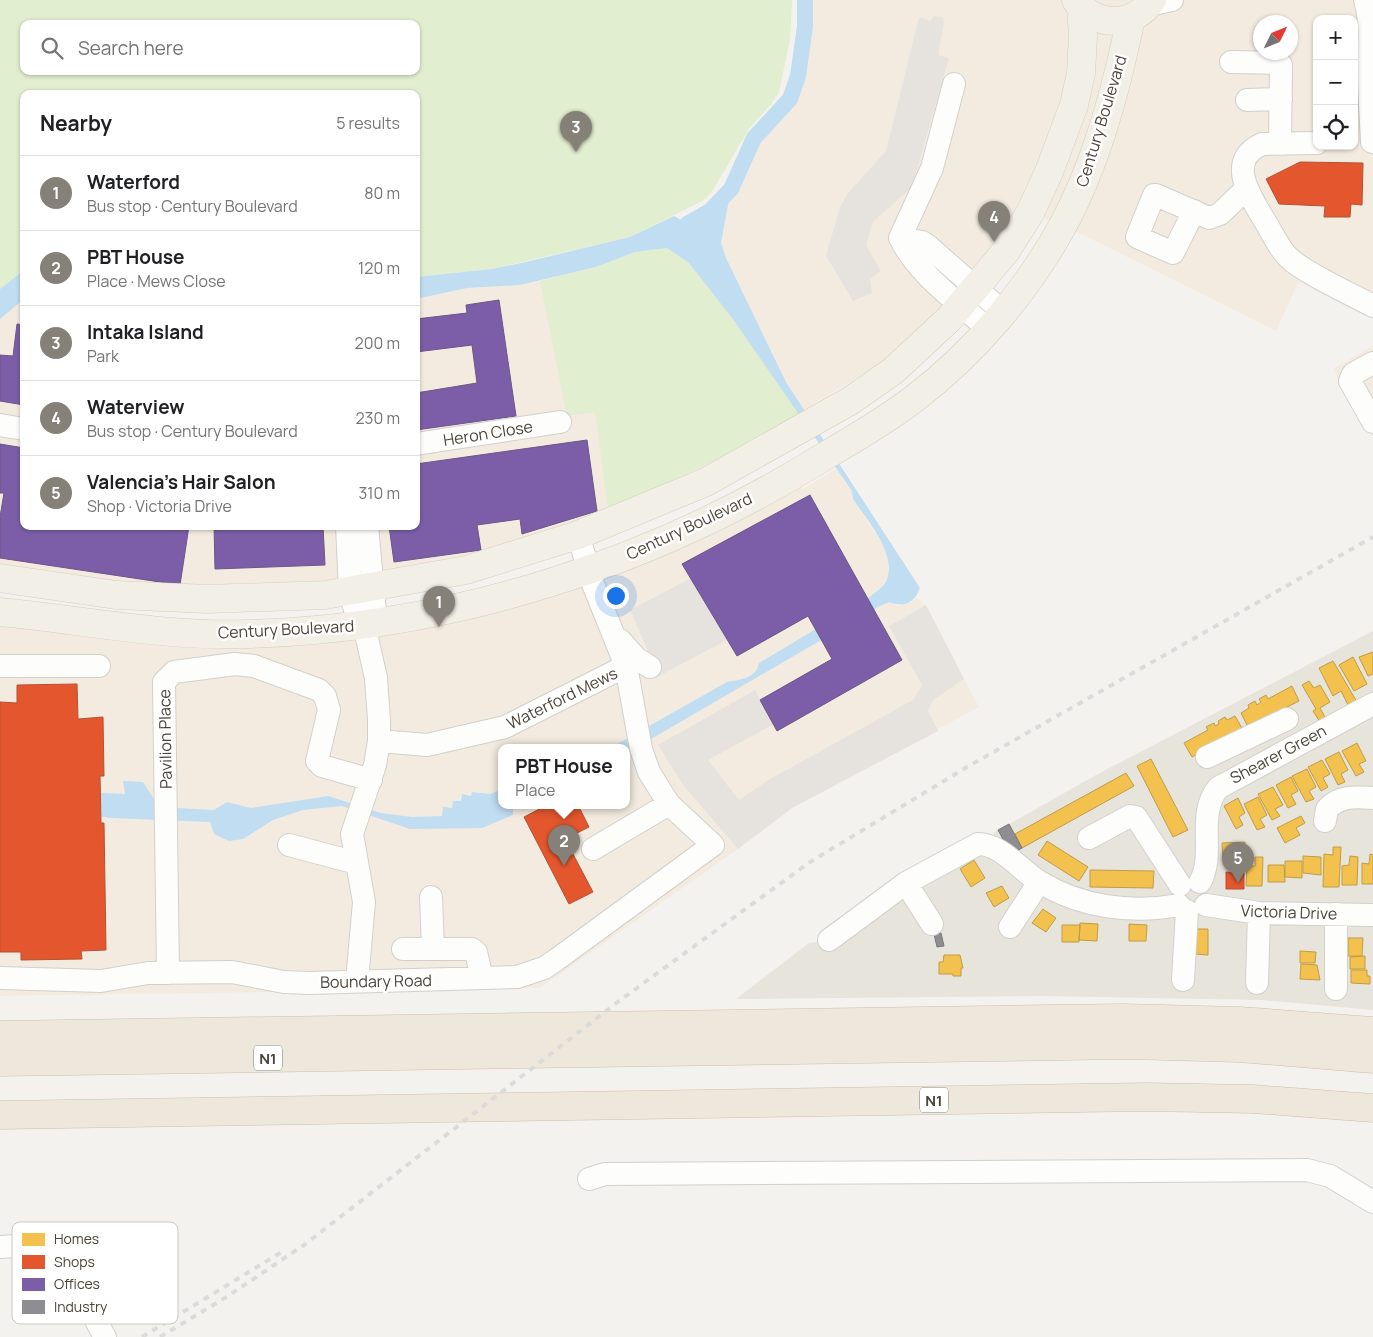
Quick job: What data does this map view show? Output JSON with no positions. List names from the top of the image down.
{
  "streets": {
    "highway": ["N1"],
    "main road": ["Century Boulevard"],
    "street": [
      "Heron Close",
      "Waterford Mews",
      "Pavilion Place",
      "Shearer Green",
      "Victoria Drive",
      "Boundary Road"
    ]
  },
  "crossings": [
    ["Pavilion Place", "Boundary Road"],
    ["Shearer Green", "Victoria Drive"]
  ],
  "legend": [
    "Homes",
    "Shops",
    "Offices",
    "Industry"
  ],
  "north": "top right",
  "page": {
    "map_buttons": ["+", "−"],
    "search": "Search here",
    "heading": ["Nearby", "5 results"],
    "pins": [
      "3",
      "4",
      "1",
      "2",
      "5"
    ],
    "list": [
      {
        "mark": "1",
        "name": "Waterford",
        "note": "Bus stop · Century Boulevard",
        "value": "80 m"
      },
      {
        "mark": "2",
        "name": "PBT House",
        "note": "Place · Mews Close",
        "value": "120 m"
      },
      {
        "mark": "3",
        "name": "Intaka Island",
        "note": "Park",
        "value": "200 m"
      },
      {
        "mark": "4",
        "name": "Waterview",
        "note": "Bus stop · Century Boulevard",
        "value": "230 m"
      },
      {
        "mark": "5",
        "name": "Valencia's Hair Salon",
        "note": "Shop · Victoria Drive",
        "value": "310 m"
      }
    ],
    "popup": ["PBT House", "Place"]
  }
}
